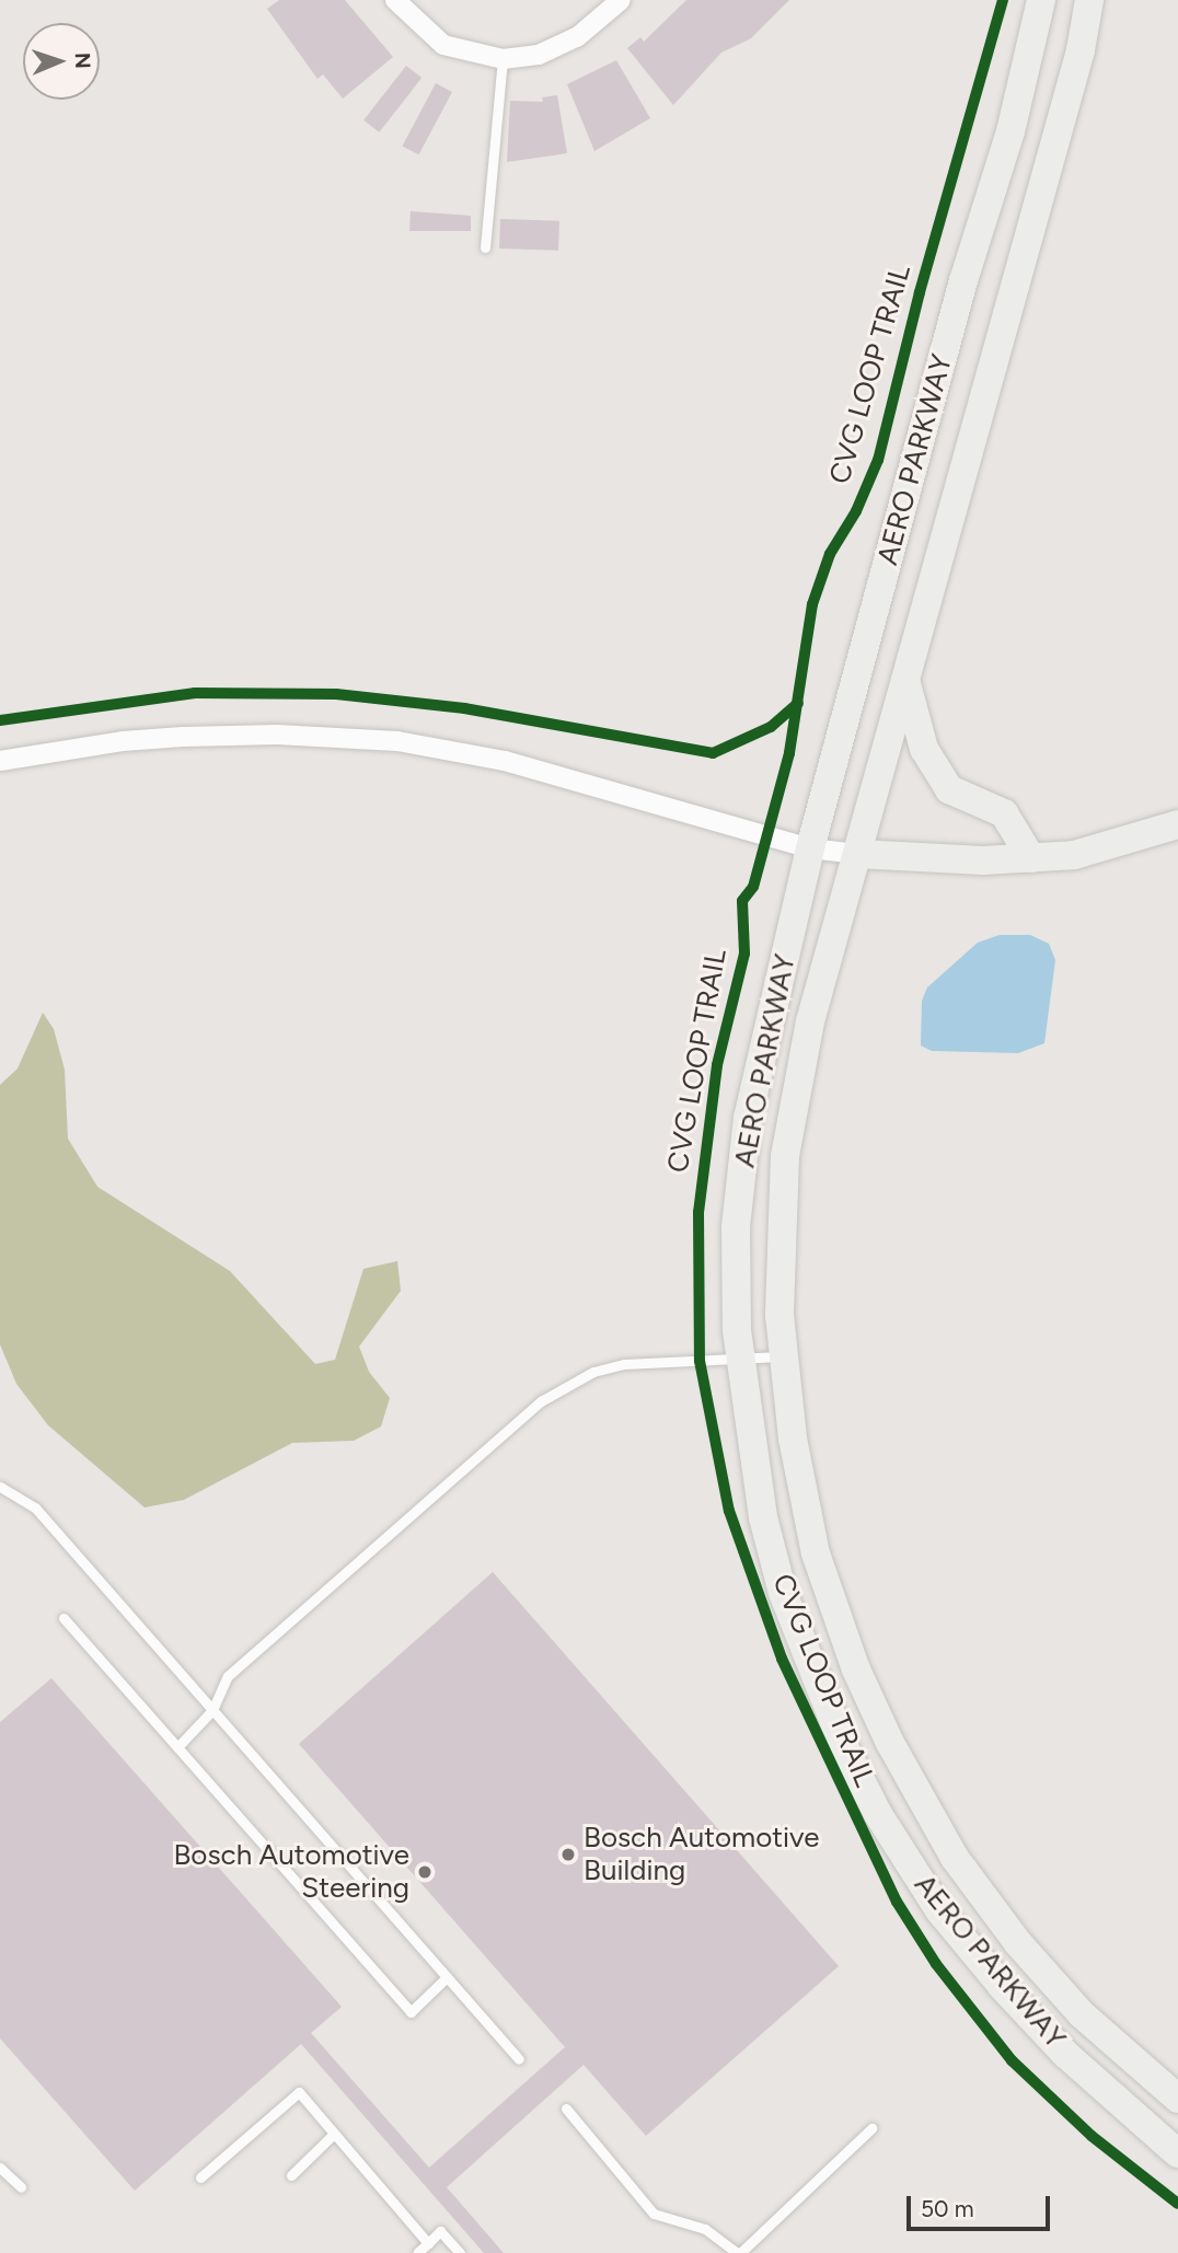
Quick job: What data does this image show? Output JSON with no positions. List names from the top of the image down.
{
  "streets": {
    "main road": ["AERO PARKWAY"],
    "cycle path": ["CVG LOOP TRAIL"]
  },
  "places": ["Bosch Automotive Building", "Bosch Automotive Steering"],
  "scale_bar": "50 m",
  "north": "right"
}
